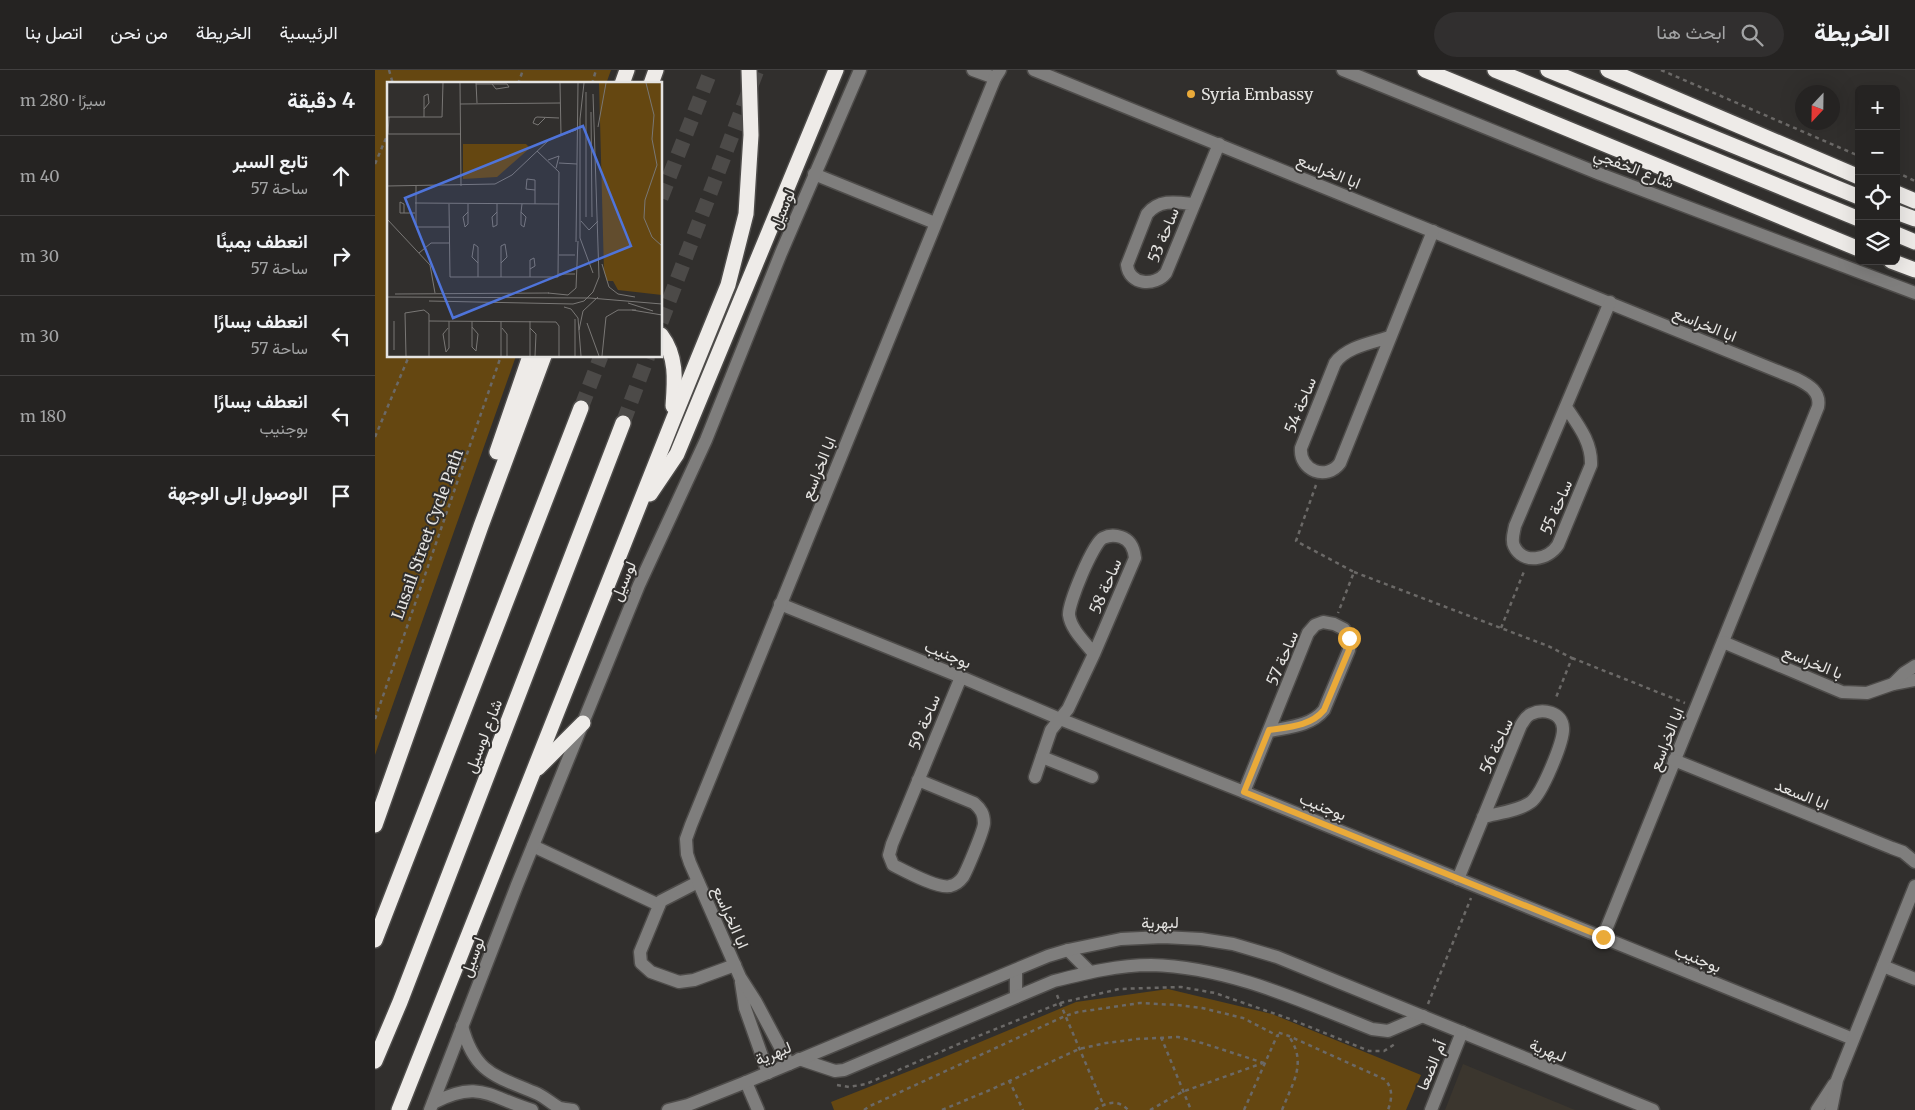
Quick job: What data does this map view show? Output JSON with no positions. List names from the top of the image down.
{
  "streets": {
    "highway": ["شارع لوسيل"],
    "street": [
      "شارع الخفجي",
      "ابا الخراسع",
      "لوسيل",
      "ساحة 53",
      "ساحة 54",
      "ساحة 55",
      "ساحة 58",
      "بوجنيب",
      "ساحة 57",
      "با الخراسع",
      "ساحة 59",
      "ساحة 56",
      "ابا السعد",
      "لبهرية",
      "أم الضعا"
    ],
    "path": ["Lusail Street Cycle Path"]
  },
  "crossings": [
    ["ابا الخراسع", "ساحة 53"],
    ["ابا الخراسع", "ساحة 55"],
    ["ابا الخراسع", "بوجنيب"],
    ["ابا الخراسع", "با الخراسع"],
    ["ابا الخراسع", "ابا السعد"],
    ["ابا الخراسع", "لبهرية"],
    ["ساحة 58", "بوجنيب"],
    ["بوجنيب", "ساحة 57"],
    ["بوجنيب", "ساحة 59"],
    ["بوجنيب", "ساحة 56"],
    ["لبهرية", "أم الضعا"]
  ],
  "places": ["Syria Embassy"],
  "north": "bottom",
  "page": {
    "header": "الخريطة",
    "search": "ابحث هنا",
    "nav": [
      "الرئيسية",
      "الخريطة",
      "من نحن",
      "اتصل بنا"
    ],
    "heading": ["4 دقيقة", "سيرًا · 280 m"],
    "map_buttons": ["+", "−"],
    "list": [
      ["تابع السير", "ساحة 57", "40 m"],
      ["انعطف يمينًا", "ساحة 57", "30 m"],
      ["انعطف يسارًا", "ساحة 57", "30 m"],
      ["انعطف يسارًا", "بوجنيب", "180 m"],
      "الوصول إلى الوجهة"
    ]
  }
}
